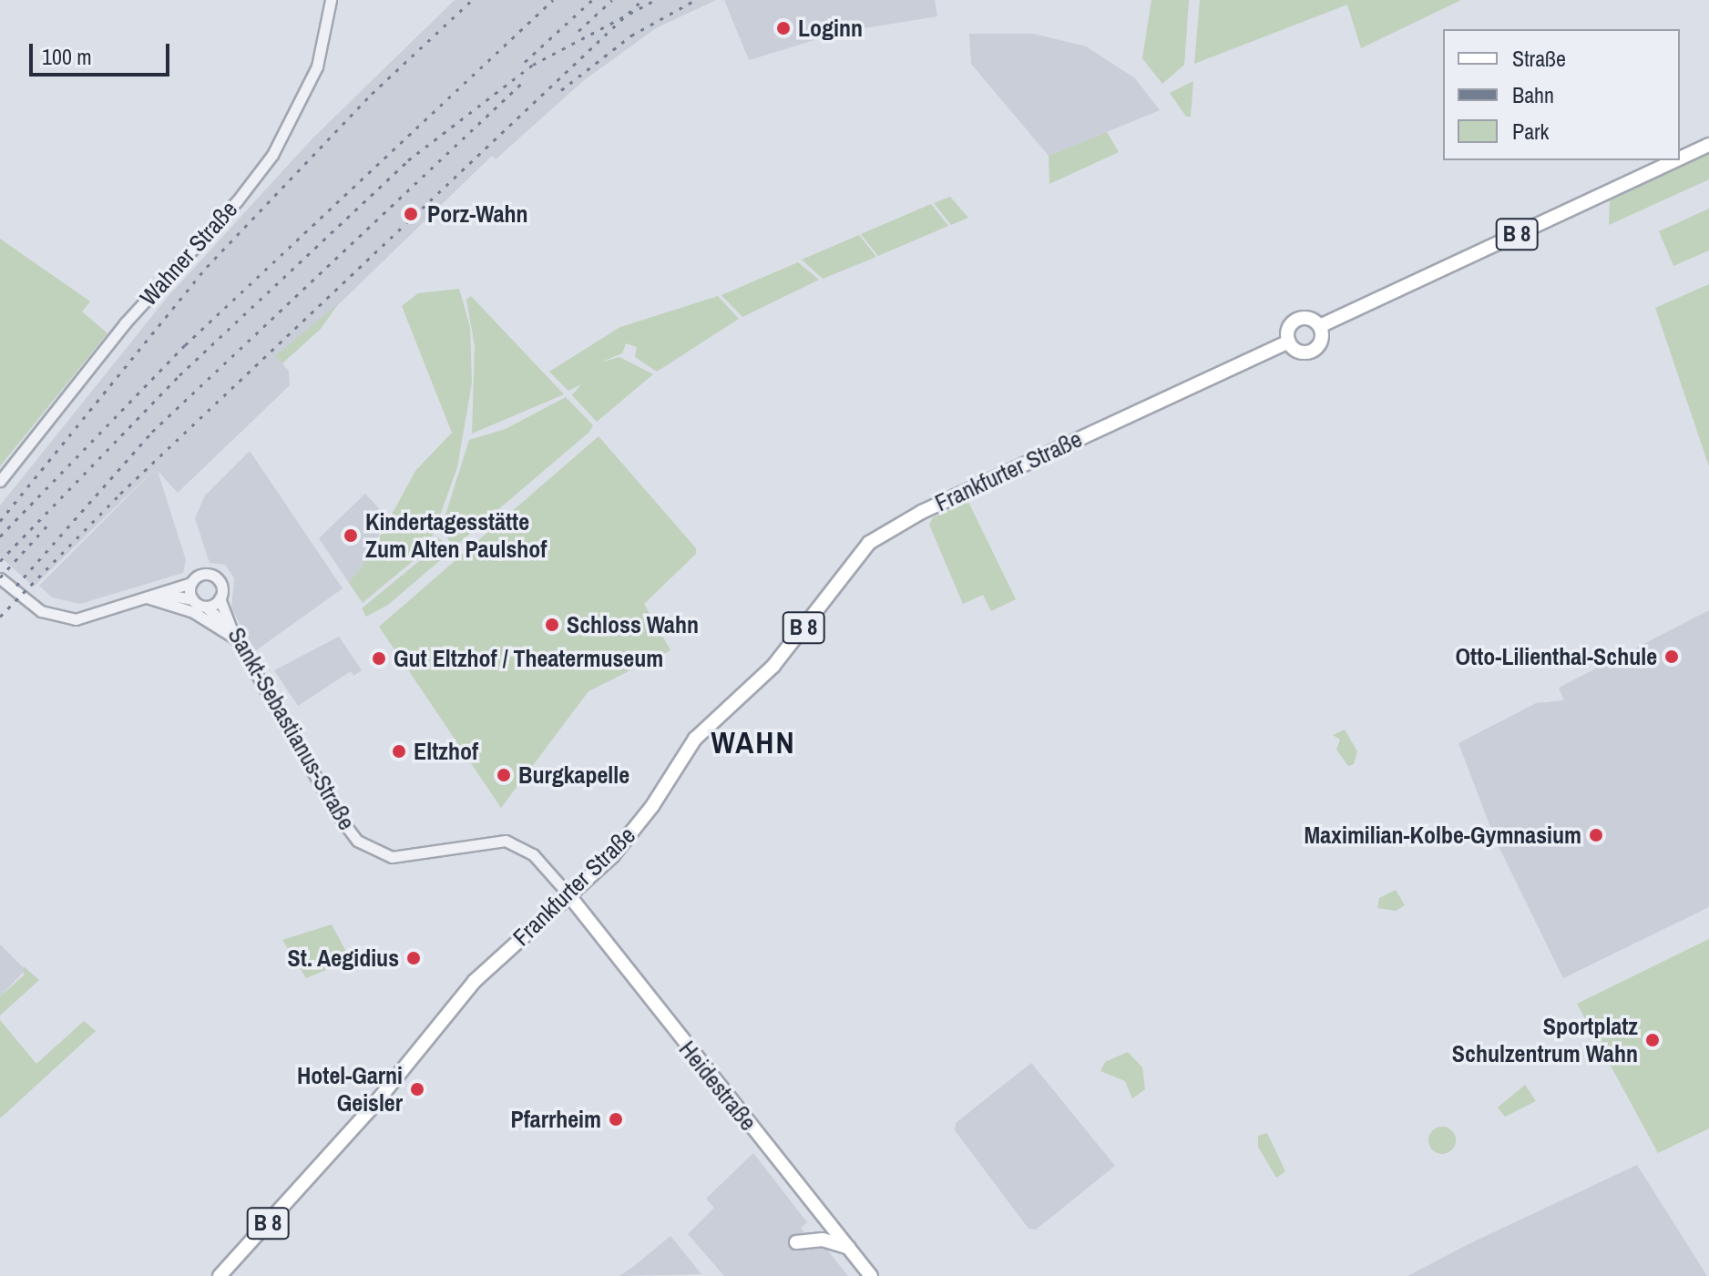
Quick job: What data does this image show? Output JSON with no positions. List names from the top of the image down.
{
  "streets": {
    "main road": ["B 8", "Frankfurter Straße", "Heidestraße"],
    "street": ["Wahner Straße", "Sankt-Sebastianus-Straße"]
  },
  "crossings": [
    ["B 8", "Frankfurter Straße"],
    ["Frankfurter Straße", "Sankt-Sebastianus-Straße"],
    ["Frankfurter Straße", "Heidestraße"],
    ["Sankt-Sebastianus-Straße", "Heidestraße"]
  ],
  "districts": ["WAHN"],
  "places": [
    "Loginn",
    "Porz-Wahn",
    "Kindertagesstätte Zum Alten Paulshof",
    "Schloss Wahn",
    "Otto-Lilienthal-Schule",
    "Gut Eltzhof / Theatermuseum",
    "Eltzhof",
    "Burgkapelle",
    "Maximilian-Kolbe-Gymnasium",
    "St. Aegidius",
    "Sportplatz Schulzentrum Wahn",
    "Hotel-Garni Geisler",
    "Pfarrheim"
  ],
  "legend": ["Straße", "Bahn", "Park"],
  "scale_bar": "100 m"
}
